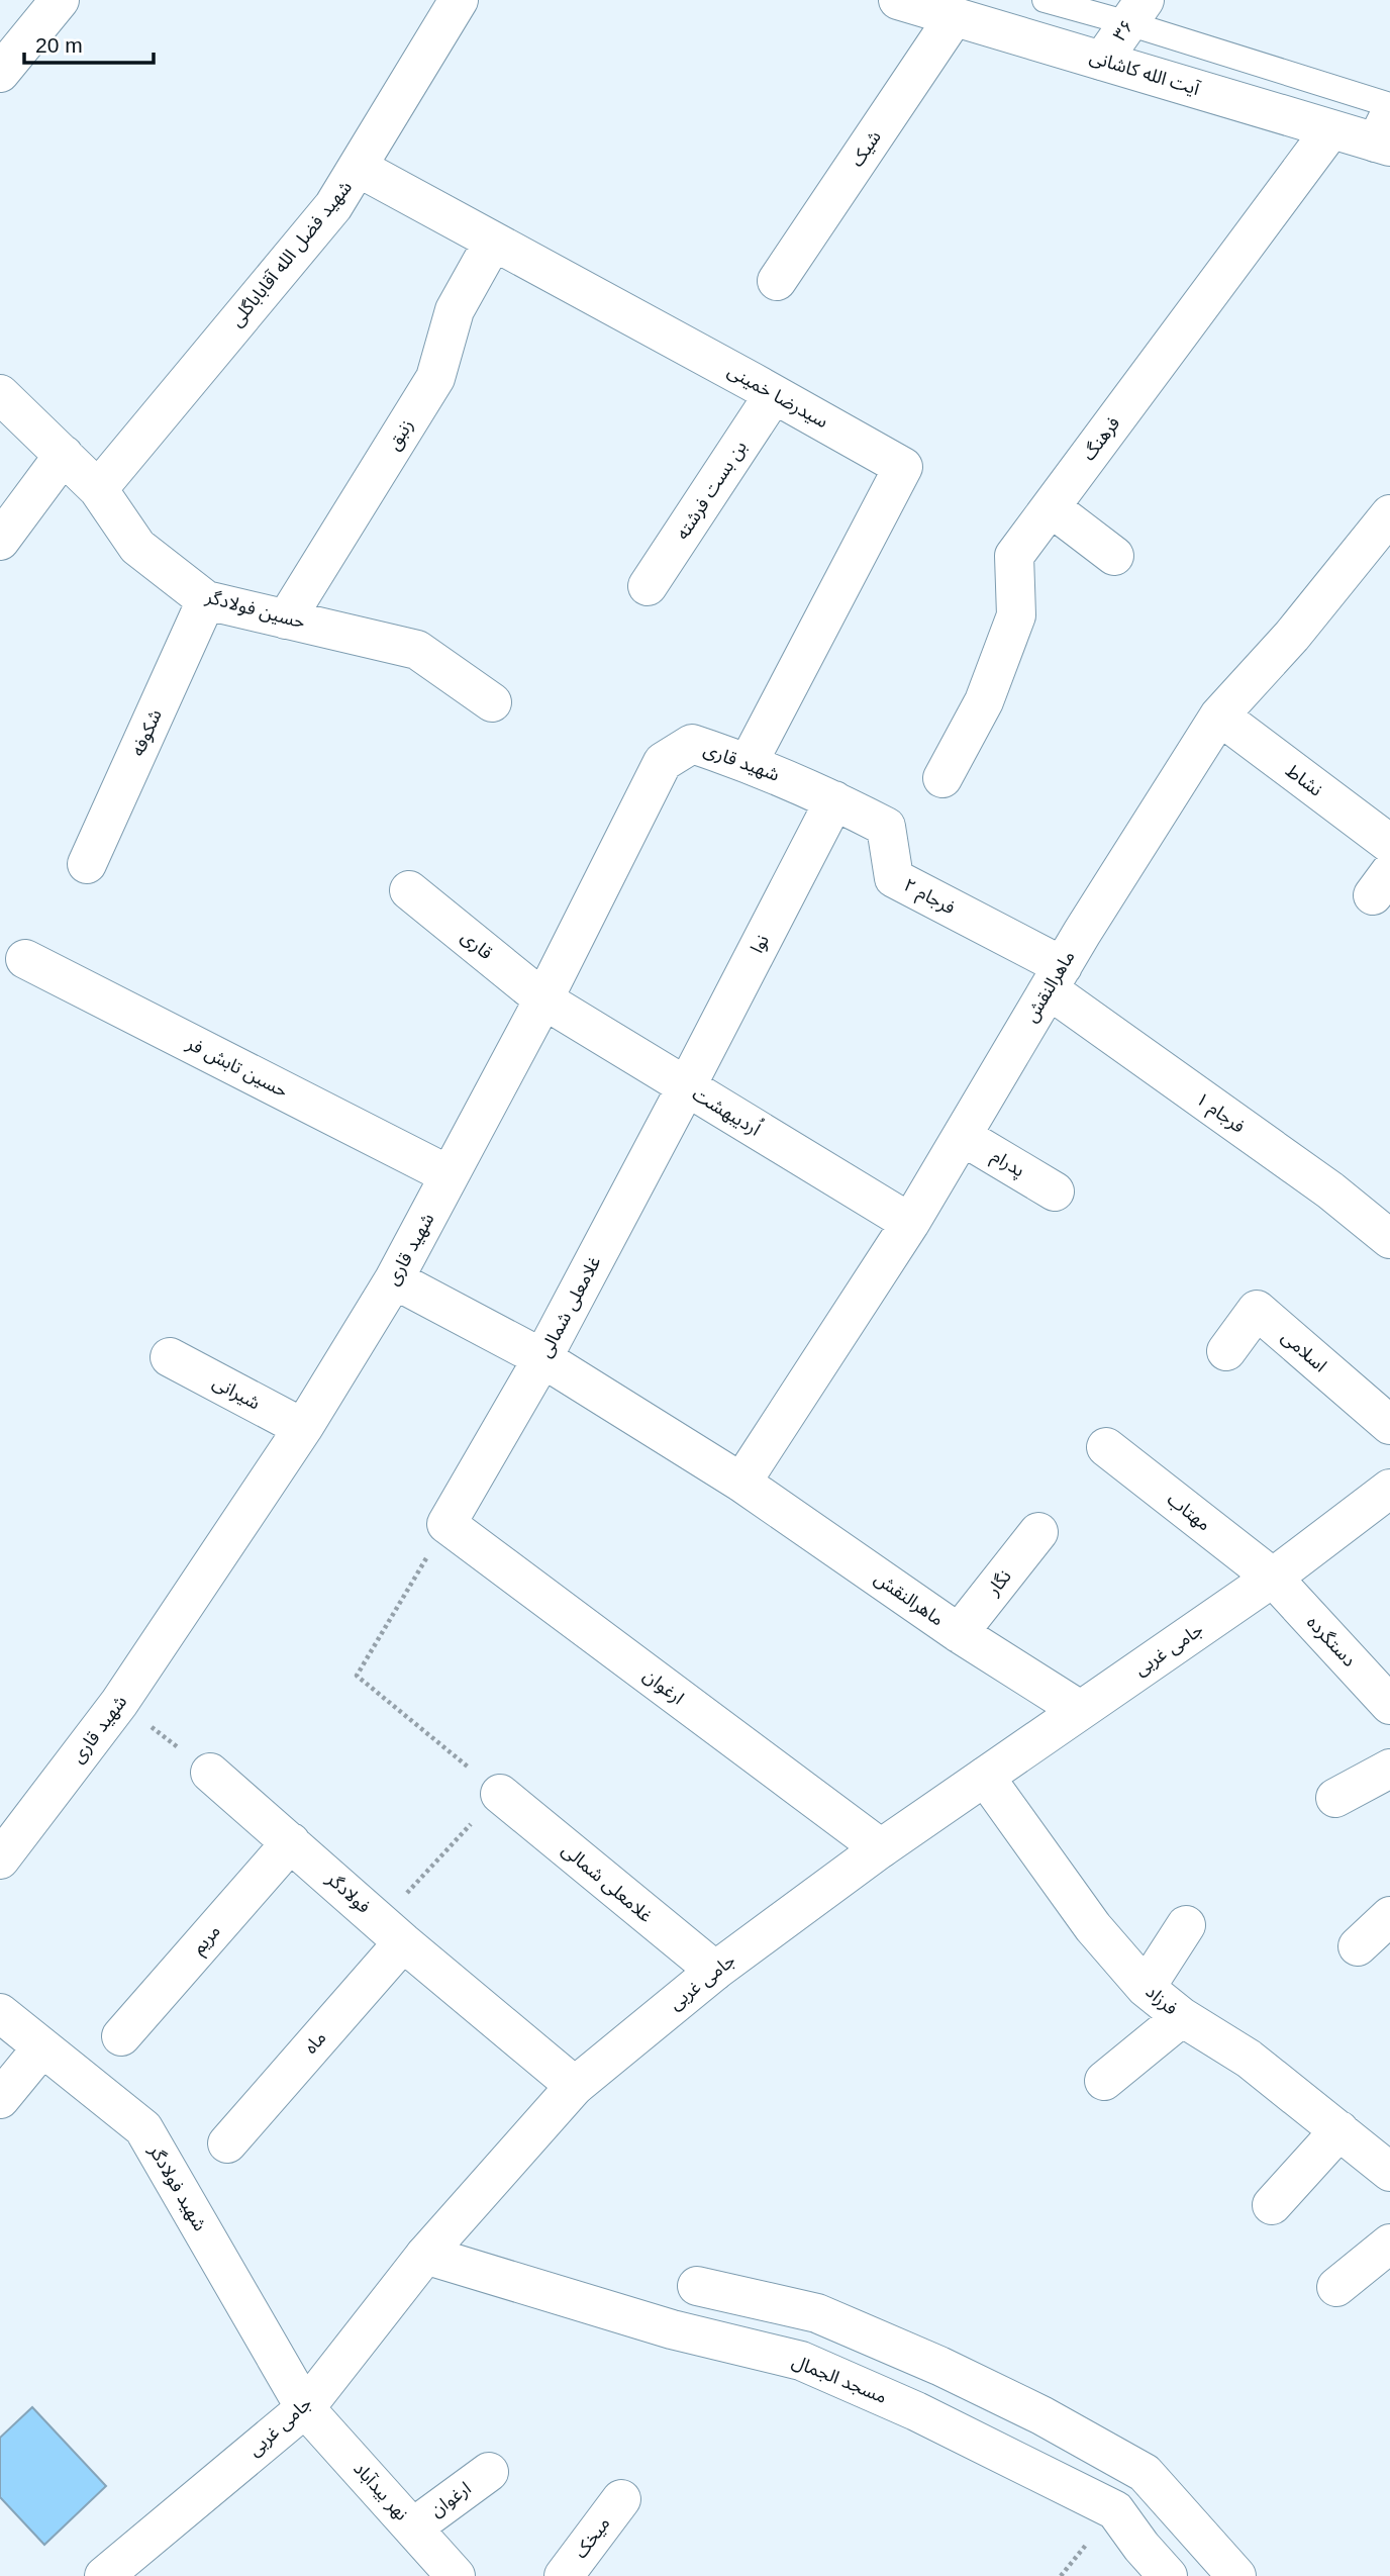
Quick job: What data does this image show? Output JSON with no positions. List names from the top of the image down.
{
  "streets": {
    "street": [
      "۳۶",
      "آیت الله کاشانی",
      "شیک",
      "شهید فضل الله آقاباباگلی",
      "سیدرضا خمینی",
      "زنبق",
      "فرهنگ",
      "بن بست فرشته",
      "حسین فولادگر",
      "شکوفه",
      "شهید قاری",
      "نشاط",
      "فرجام ۲",
      "نوا",
      "قاری",
      "ماهرالنقش",
      "حسین تابش فر",
      "اُردیبهشت",
      "فرجام ۱",
      "پدرام",
      "غلامعلی شمالی",
      "اسلامی",
      "شیرانی",
      "مهتاب",
      "نگار",
      "دستگرده",
      "جامی غربی",
      "ارغوان",
      "فولادگر",
      "مریم",
      "فرزاد",
      "ماه",
      "شهید فولادگر",
      "مسجد الجمال",
      "نهر بیدآباد",
      "میخک"
    ]
  },
  "crossings": [
    ["۳۶", "آیت الله کاشانی"],
    ["آیت الله کاشانی", "شیک"],
    ["آیت الله کاشانی", "فرهنگ"],
    ["شهید فضل الله آقاباباگلی", "سیدرضا خمینی"],
    ["شهید فضل الله آقاباباگلی", "حسین فولادگر"],
    ["سیدرضا خمینی", "زنبق"],
    ["سیدرضا خمینی", "بن بست فرشته"],
    ["سیدرضا خمینی", "شهید قاری"],
    ["زنبق", "حسین فولادگر"],
    ["حسین فولادگر", "شکوفه"],
    ["شهید قاری", "فرجام ۲"],
    ["شهید قاری", "نوا"],
    ["شهید قاری", "قاری"],
    ["شهید قاری", "ماهرالنقش"],
    ["شهید قاری", "حسین تابش فر"],
    ["شهید قاری", "اُردیبهشت"],
    ["شهید قاری", "شیرانی"],
    ["نشاط", "ماهرالنقش"],
    ["فرجام ۲", "نوا"],
    ["فرجام ۲", "ماهرالنقش"],
    ["فرجام ۲", "فرجام ۱"],
    ["نوا", "اُردیبهشت"],
    ["نوا", "غلامعلی شمالی"],
    ["قاری", "اُردیبهشت"],
    ["ماهرالنقش", "اُردیبهشت"],
    ["ماهرالنقش", "فرجام ۱"],
    ["ماهرالنقش", "پدرام"],
    ["ماهرالنقش", "غلامعلی شمالی"],
    ["ماهرالنقش", "نگار"],
    ["ماهرالنقش", "جامی غربی"],
    ["اُردیبهشت", "غلامعلی شمالی"],
    ["غلامعلی شمالی", "جامی غربی"],
    ["غلامعلی شمالی", "ارغوان"],
    ["مهتاب", "دستگرده"],
    ["مهتاب", "جامی غربی"],
    ["دستگرده", "جامی غربی"],
    ["جامی غربی", "ارغوان"],
    ["جامی غربی", "فولادگر"],
    ["جامی غربی", "فرزاد"],
    ["جامی غربی", "شهید فولادگر"],
    ["جامی غربی", "مسجد الجمال"],
    ["جامی غربی", "نهر بیدآباد"],
    ["ارغوان", "نهر بیدآباد"],
    ["فولادگر", "مریم"],
    ["فولادگر", "ماه"],
    ["شهید فولادگر", "نهر بیدآباد"]
  ],
  "scale_bar": "20 m"
}
